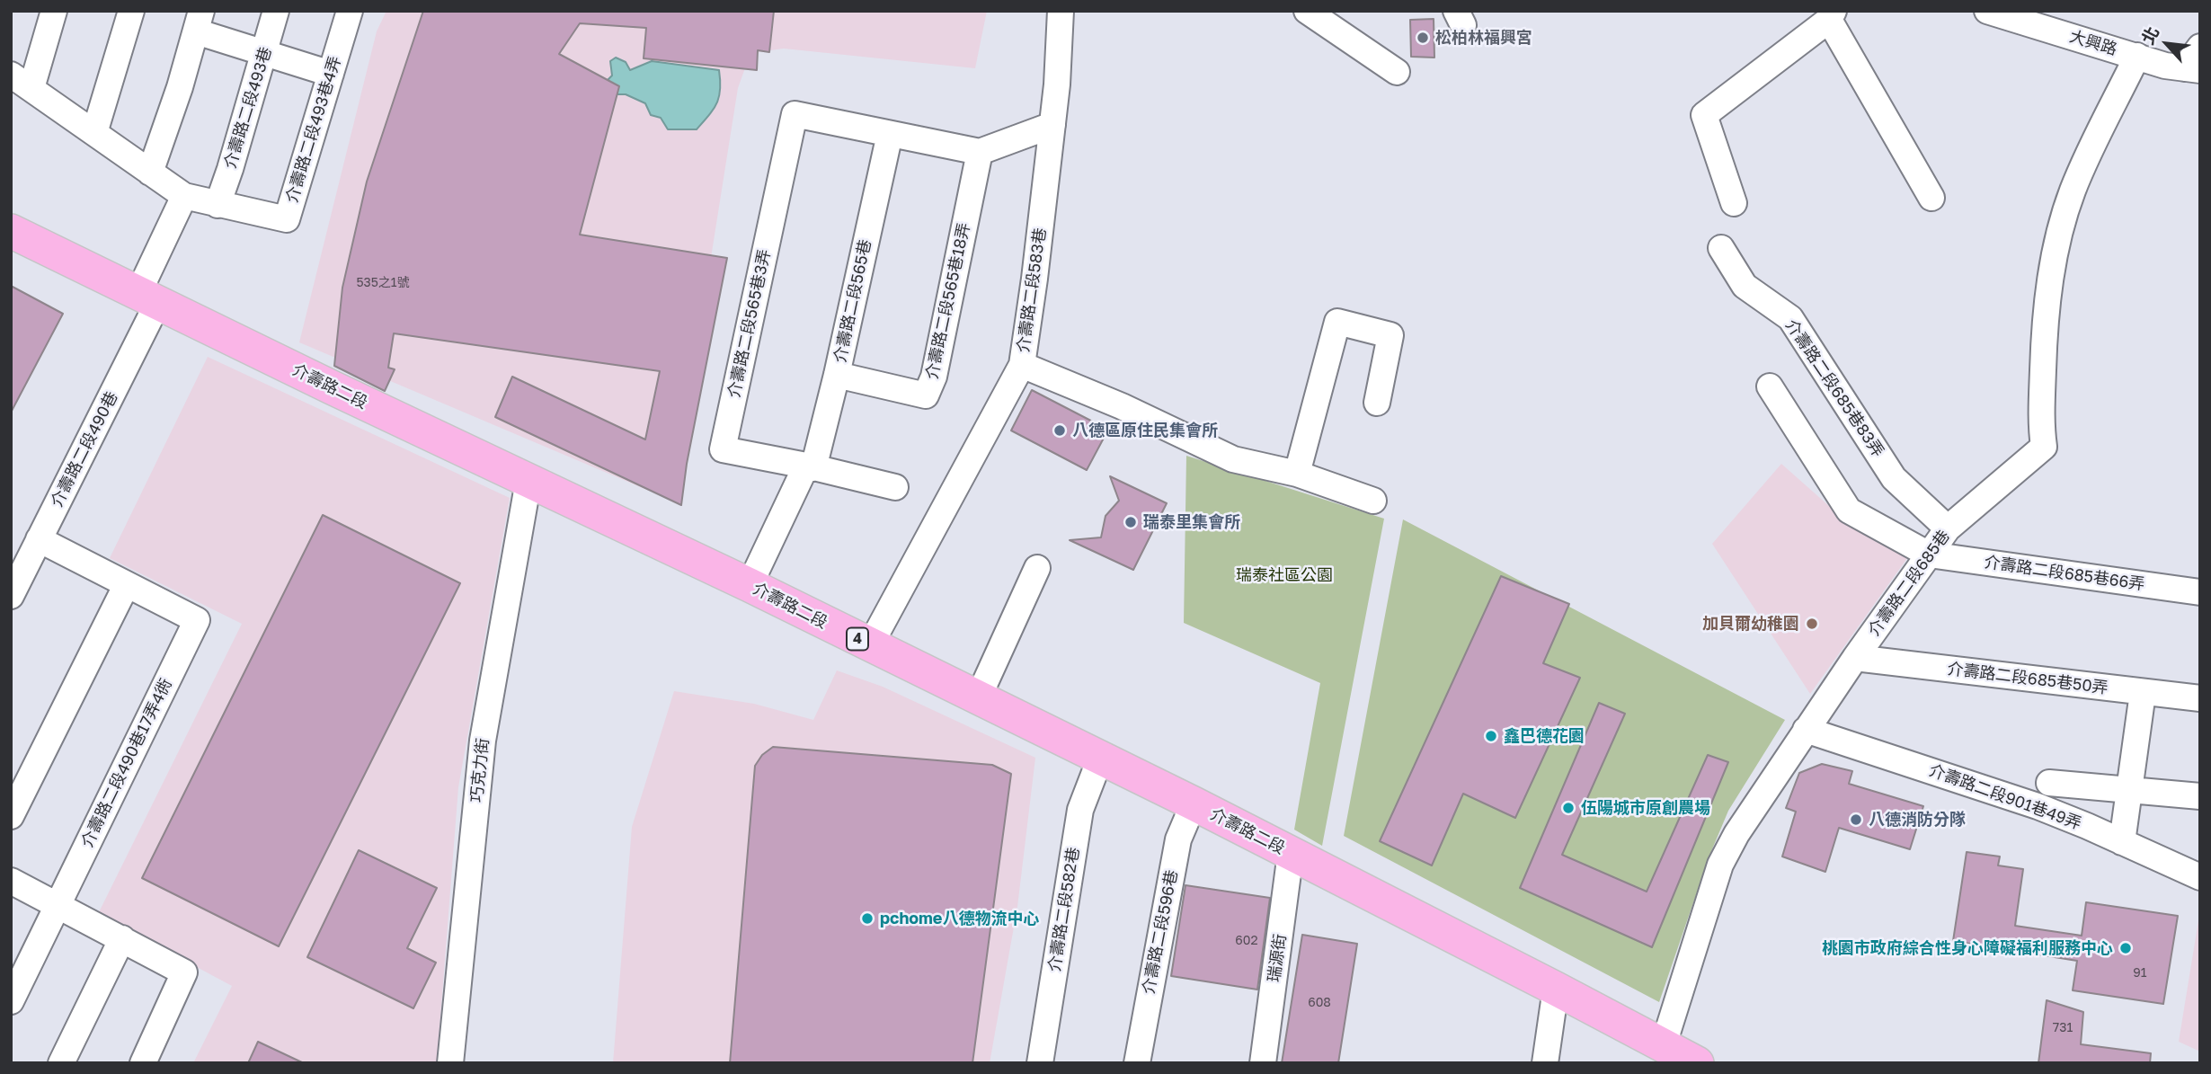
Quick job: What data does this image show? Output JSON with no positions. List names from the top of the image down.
{
  "streets": {
    "main road": ["介壽路二段", "4"],
    "street": [
      "大興路",
      "介壽路二段493巷",
      "介壽路二段493巷4弄",
      "介壽路二段583巷",
      "介壽路二段565巷",
      "介壽路二段565巷18弄",
      "介壽路二段565巷3弄",
      "介壽路二段685巷83弄",
      "介壽路二段490巷",
      "介壽路二段685巷66弄",
      "介壽路二段685巷",
      "介壽路二段685巷50弄",
      "介壽路二段490巷17弄4衖",
      "巧克力街",
      "介壽路二段901巷49弄",
      "介壽路二段582巷",
      "介壽路二段596巷",
      "瑞源街"
    ]
  },
  "crossings": [
    ["大興路", "介壽路二段685巷"],
    ["介壽路二段493巷", "介壽路二段493巷4弄"],
    ["介壽路二段583巷", "介壽路二段"],
    ["介壽路二段565巷", "介壽路二段565巷18弄"],
    ["介壽路二段565巷", "介壽路二段565巷3弄"],
    ["介壽路二段565巷", "介壽路二段"],
    ["介壽路二段", "介壽路二段490巷"],
    ["介壽路二段", "介壽路二段685巷"],
    ["介壽路二段", "巧克力街"],
    ["介壽路二段", "介壽路二段582巷"],
    ["介壽路二段", "介壽路二段596巷"],
    ["介壽路二段", "瑞源街"],
    ["介壽路二段685巷83弄", "介壽路二段685巷"],
    ["介壽路二段685巷66弄", "介壽路二段685巷"],
    ["介壽路二段685巷", "介壽路二段685巷50弄"],
    ["介壽路二段685巷", "介壽路二段901巷49弄"]
  ],
  "parks": ["瑞泰社區公園"],
  "places": [
    "松柏林福興宮",
    "八德區原住民集會所",
    "瑞泰里集會所",
    "加貝爾幼稚園",
    "鑫巴德花園",
    "伍陽城市原創農場",
    "八德消防分隊",
    "pchome八德物流中心",
    "桃園市政府綜合性身心障礙福利服務中心"
  ],
  "house_numbers": [
    "535之1號",
    "602",
    "91",
    "608",
    "731"
  ],
  "north": "top left"
}
